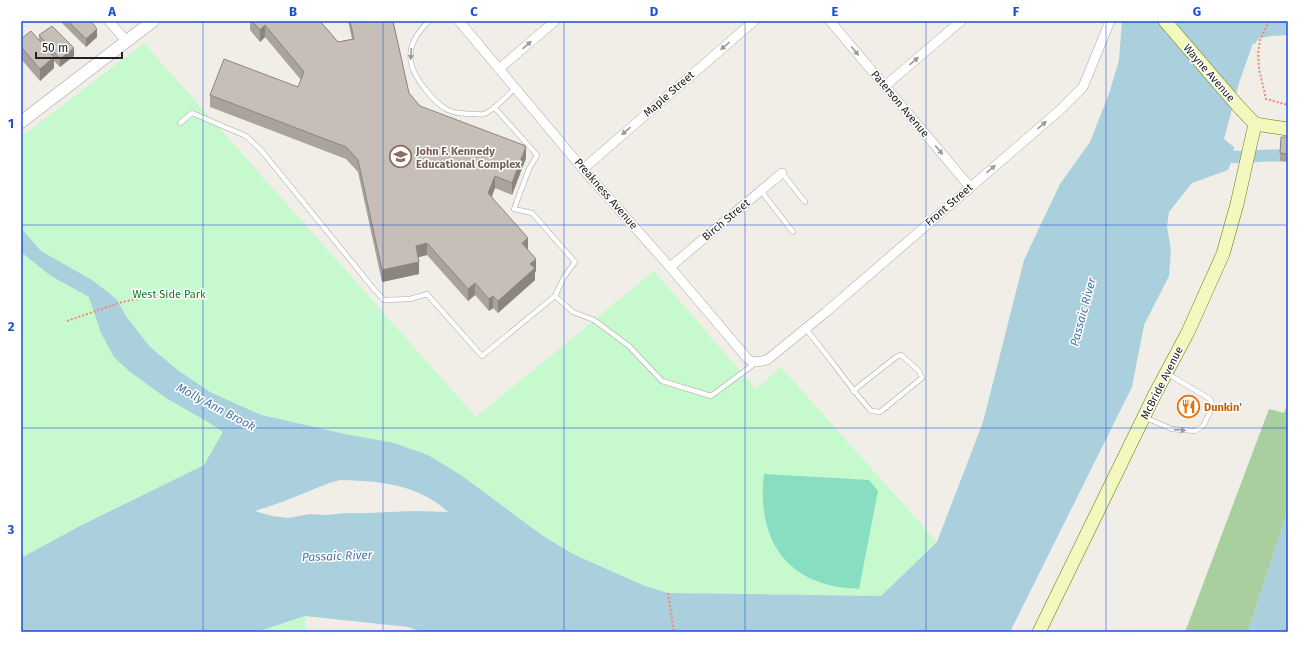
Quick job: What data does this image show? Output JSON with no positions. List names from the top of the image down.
{
  "streets": {
    "main road": ["Wayne Avenue", "McBride Avenue"],
    "street": [
      "Maple Street",
      "Paterson Avenue",
      "Preakness Avenue",
      "Front Street",
      "Birch Street"
    ]
  },
  "crossings": [
    ["Wayne Avenue", "McBride Avenue"],
    ["Maple Street", "Preakness Avenue"],
    ["Paterson Avenue", "Front Street"],
    ["Preakness Avenue", "Front Street"],
    ["Preakness Avenue", "Birch Street"]
  ],
  "one_way": ["Maple Street", "Paterson Avenue", "Front Street"],
  "water": ["Passaic River", "Molly Ann Brook"],
  "parks": ["West Side Park"],
  "places": {
    "school or university": ["John F. Kennedy Educational Complex"],
    "restaurant": ["Dunkin'"]
  },
  "scale_bar": "50 m",
  "grid": {
    "columns": [
      "A",
      "B",
      "C",
      "D",
      "E",
      "F",
      "G"
    ],
    "rows": ["1", "2", "3"]
  }
}
